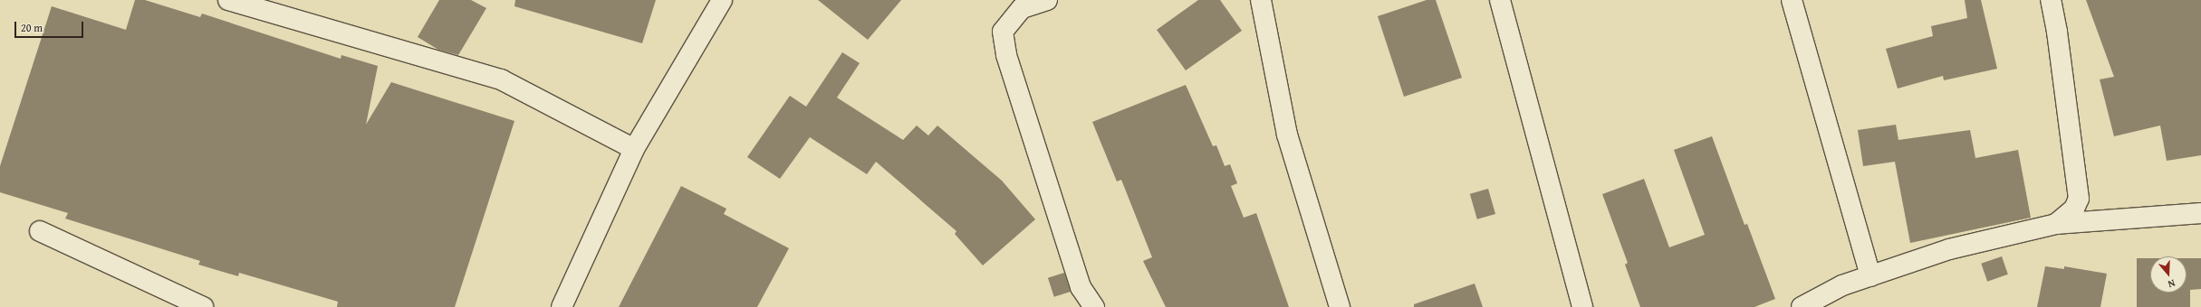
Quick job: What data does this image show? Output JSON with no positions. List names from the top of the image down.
{
  "scale_bar": "20 m",
  "north": "bottom"
}
